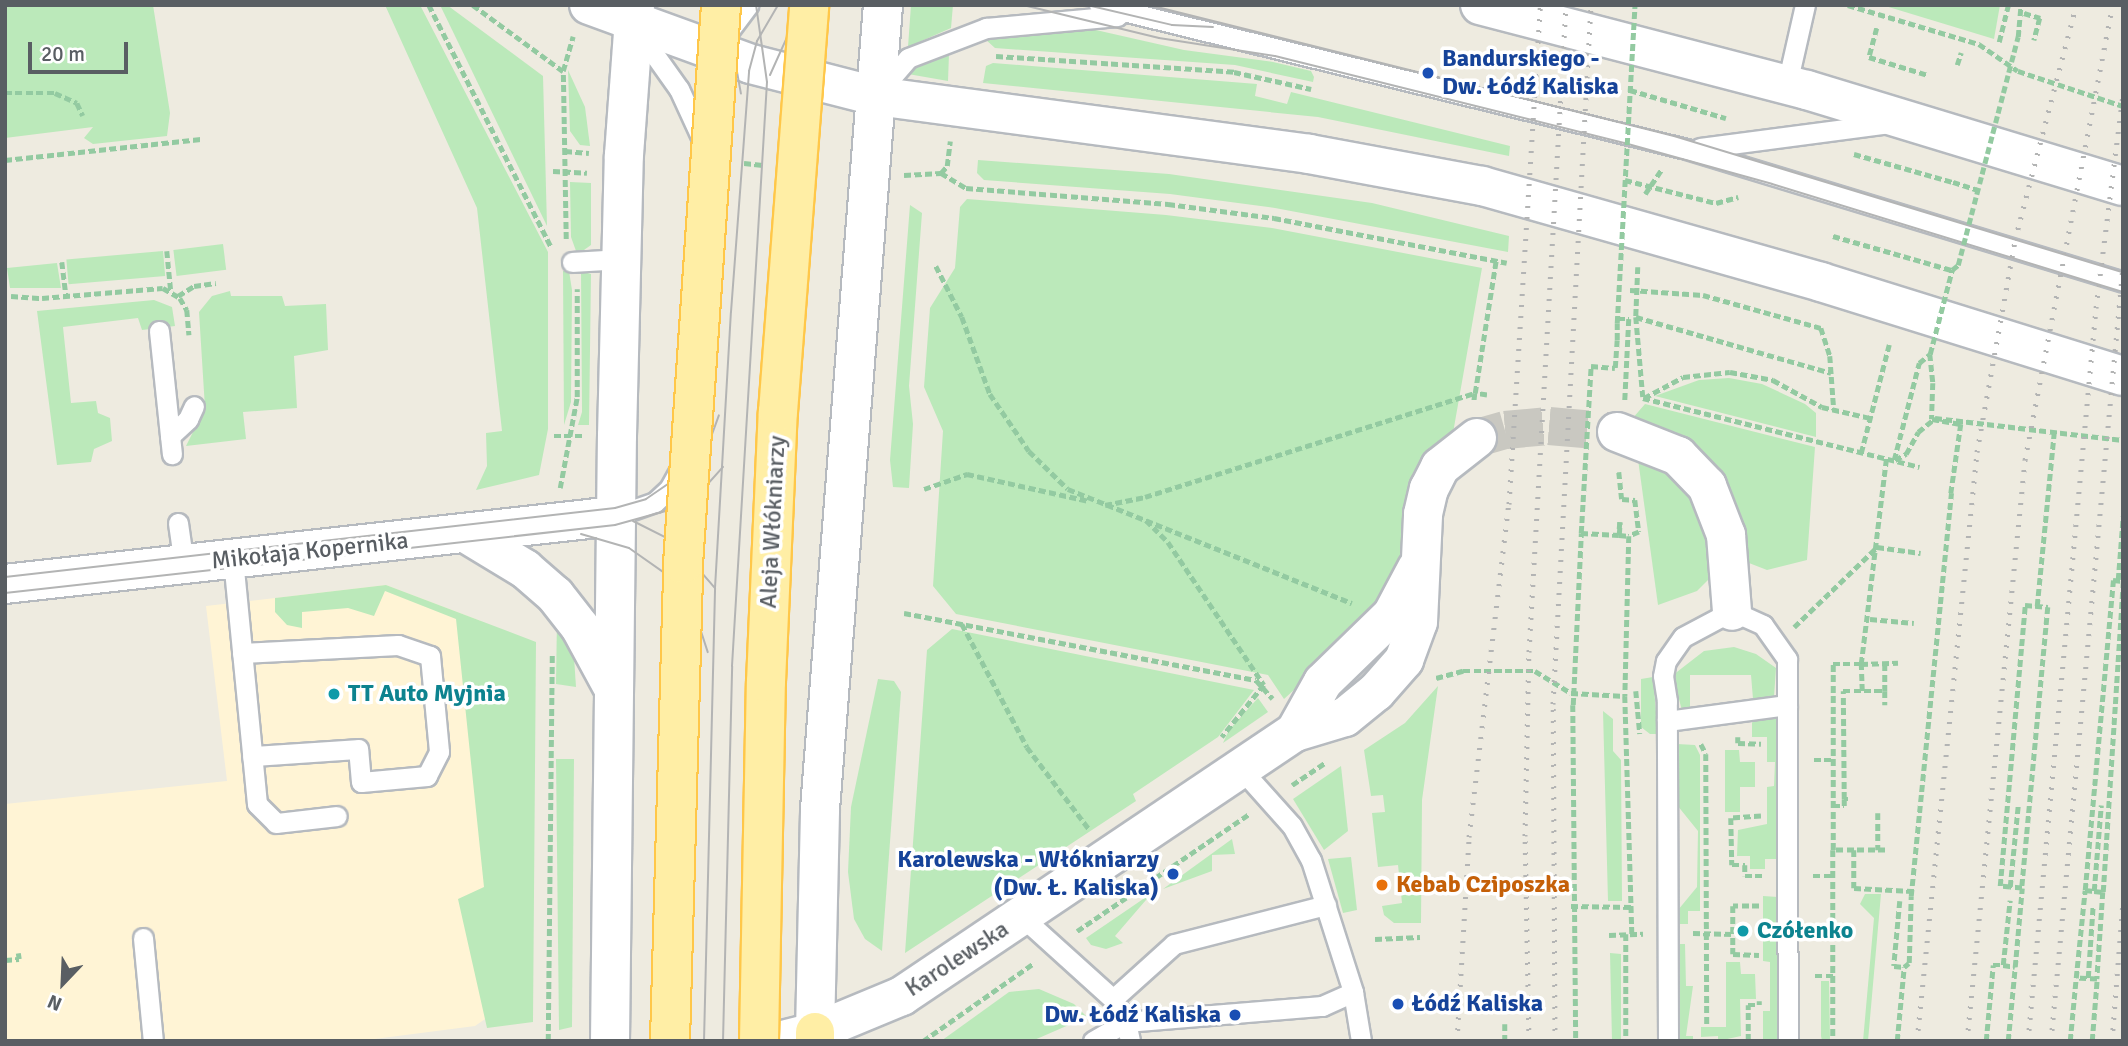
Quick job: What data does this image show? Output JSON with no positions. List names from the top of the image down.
{
  "streets": {
    "main road": ["Aleja Włókniarzy", "Mikołaja Kopernika", "Karolewska"]
  },
  "places": [
    "Bandurskiego - Dw. Łódź Kaliska",
    "TT Auto Myjnia",
    "Karolewska - Włókniarzy (Dw. Ł. Kaliska)",
    "Kebab Cziposzka",
    "Czółenko",
    "Łódź Kaliska",
    "Dw. Łódź Kaliska"
  ],
  "scale_bar": "20 m",
  "north": "bottom left"
}
